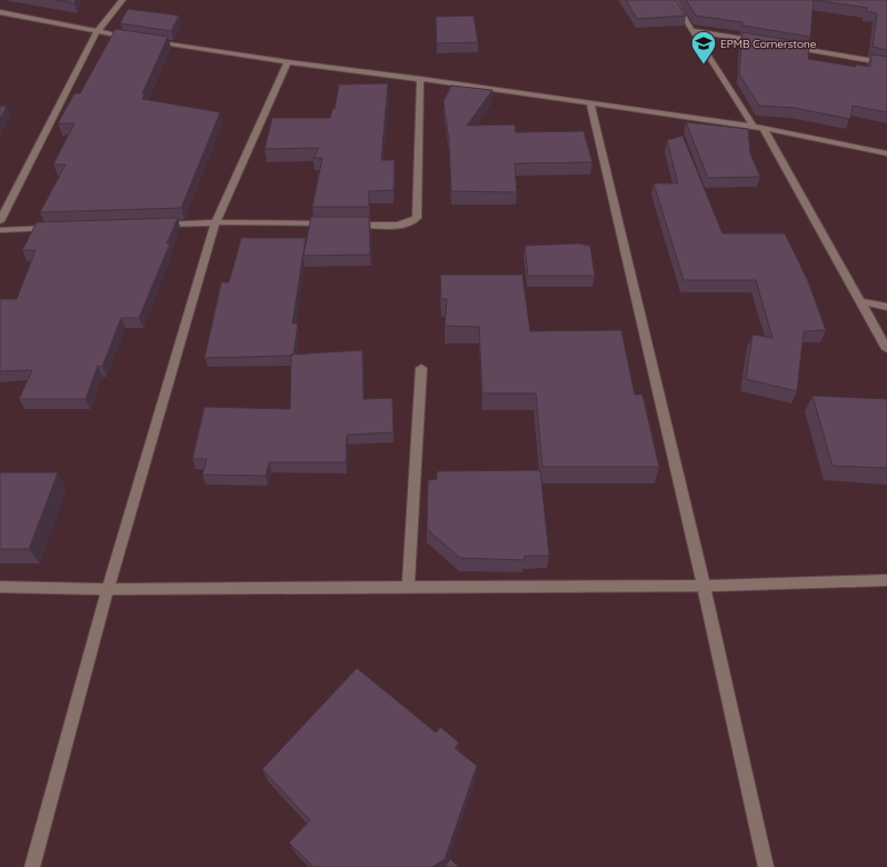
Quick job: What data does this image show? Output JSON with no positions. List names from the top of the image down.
{
  "places": {
    "school or university": ["EPMB Cornerstone"]
  }
}
